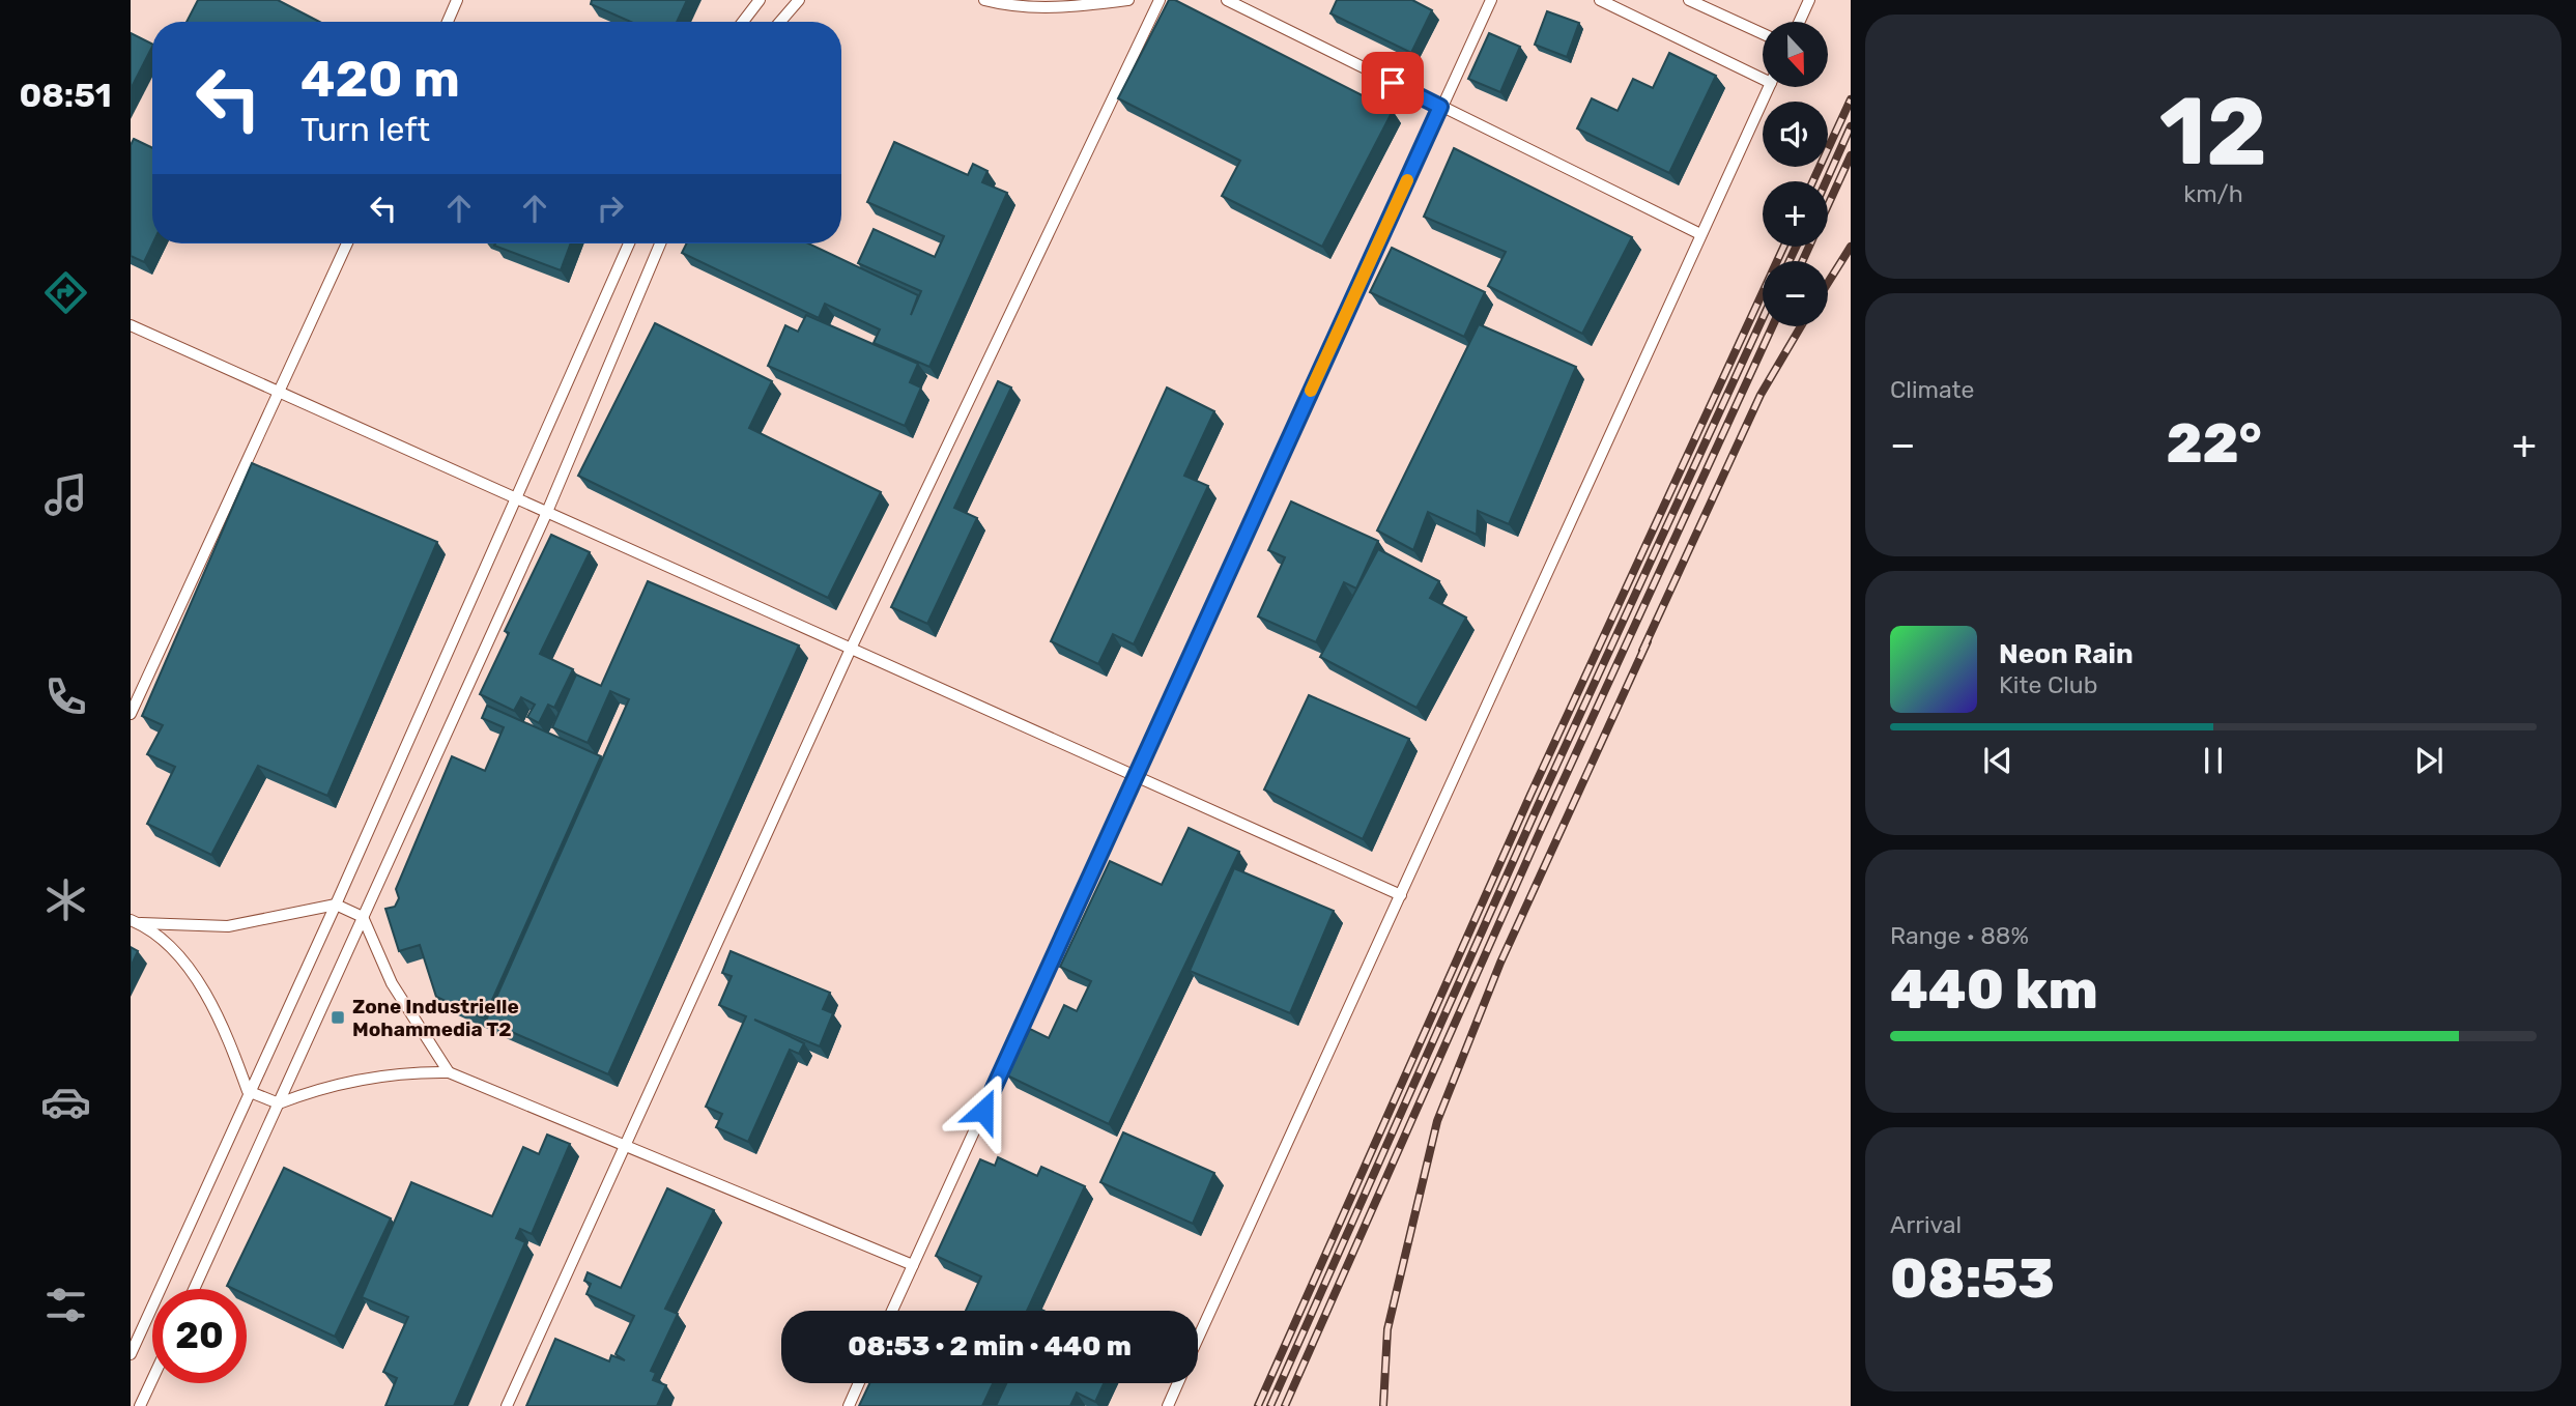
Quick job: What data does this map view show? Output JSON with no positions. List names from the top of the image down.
{
  "places": {
    "transit": ["Zone Industrielle Mohammedia T2"]
  },
  "north": "bottom",
  "page": {
    "tabs": "08:51",
    "tile": [
      ["12", "km/h"],
      "Climate",
      ["Range · 88%", "440 km"],
      ["Arrival", "08:53"]
    ],
    "map_buttons": ["+", "−"],
    "turn": ["420 m", "Turn left"],
    "heat": ["−", "22°", "+"],
    "song": ["Neon Rain", "Kite Club"],
    "limit": "20",
    "trip": "08:53 · 2 min · 440 m"
  }
}
